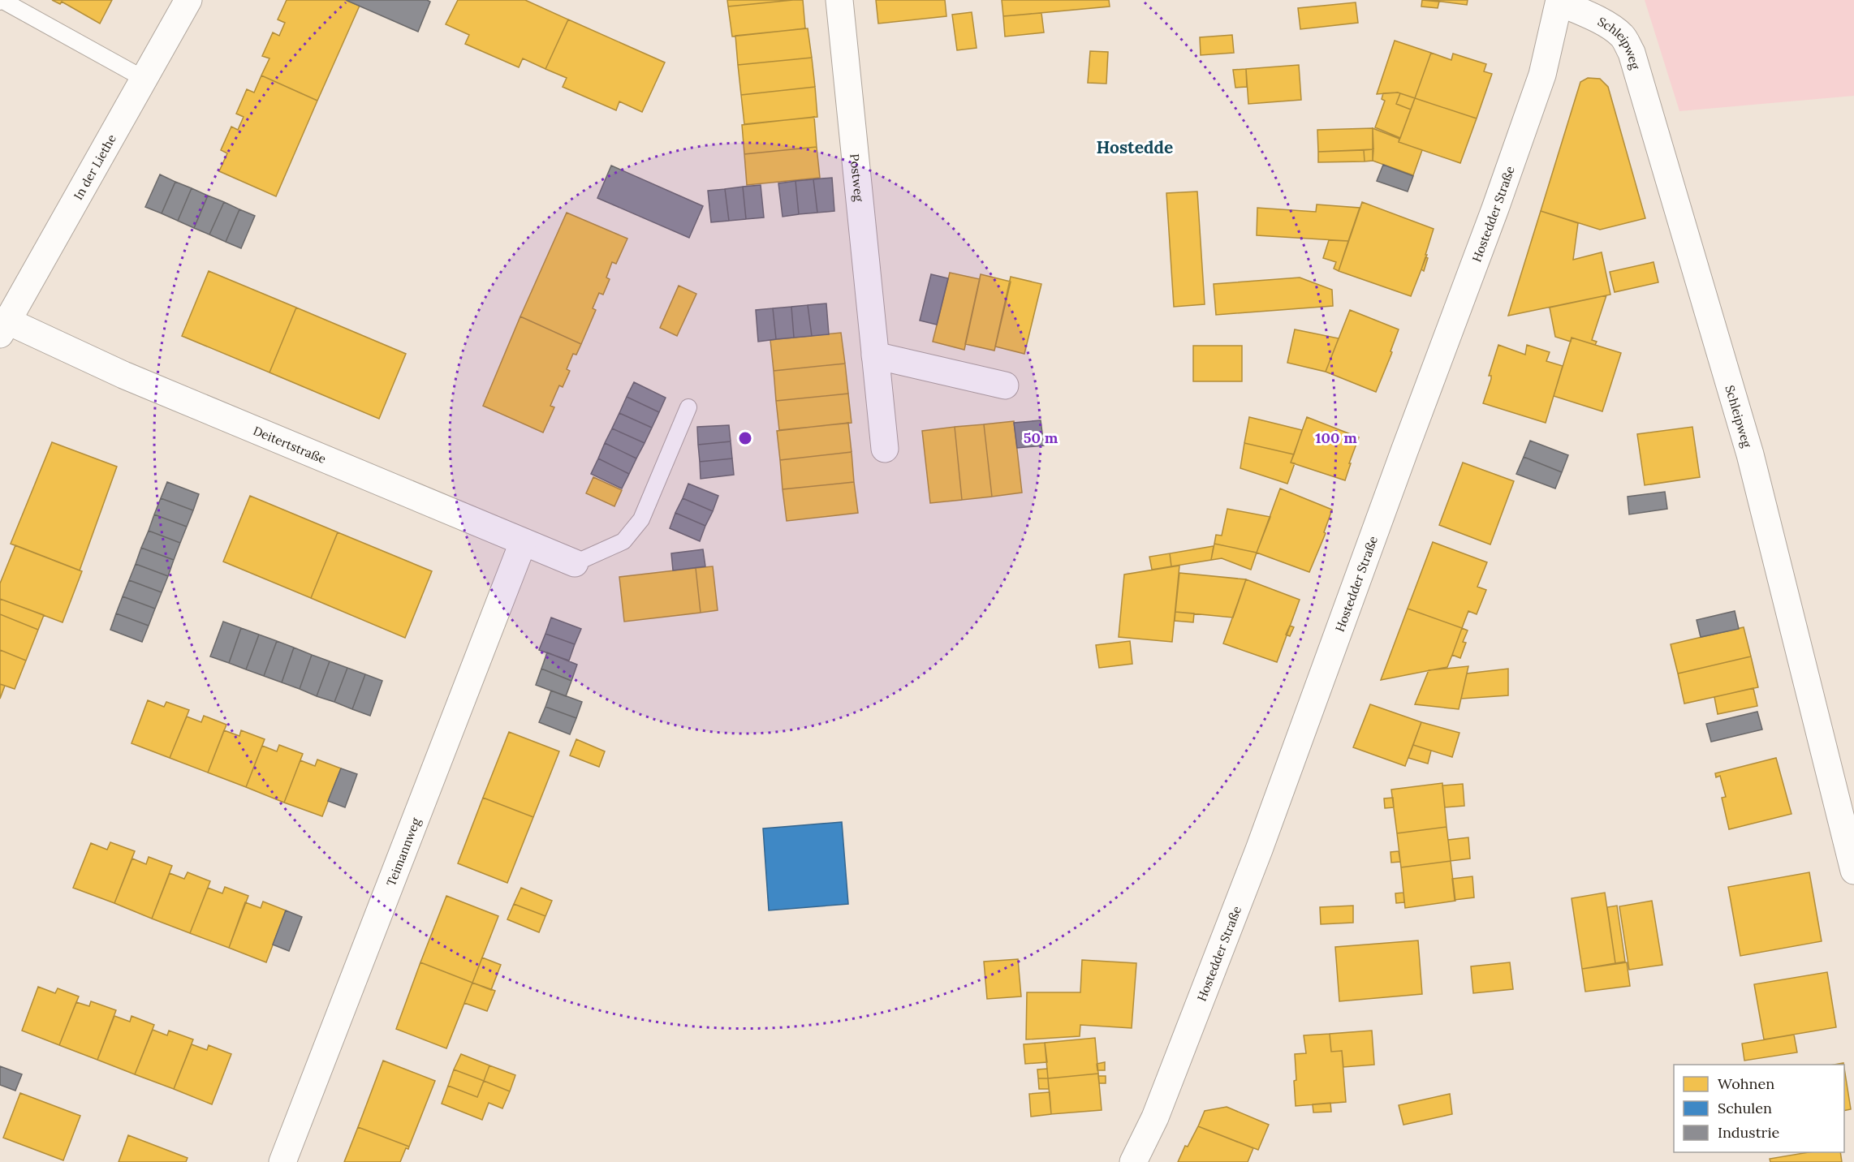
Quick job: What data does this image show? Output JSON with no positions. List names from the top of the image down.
{
  "streets": {
    "street": [
      "Schleipweg",
      "In der Liethe",
      "Postweg",
      "Hostedder Straße",
      "Deitertstraße",
      "Teimannweg"
    ]
  },
  "crossings": [
    ["Schleipweg", "Hostedder Straße"],
    ["In der Liethe", "Deitertstraße"],
    ["Deitertstraße", "Teimannweg"]
  ],
  "districts": ["Hostedde"],
  "legend": ["Wohnen", "Schulen", "Industrie"],
  "rings": ["50 m", "100 m"]
}
